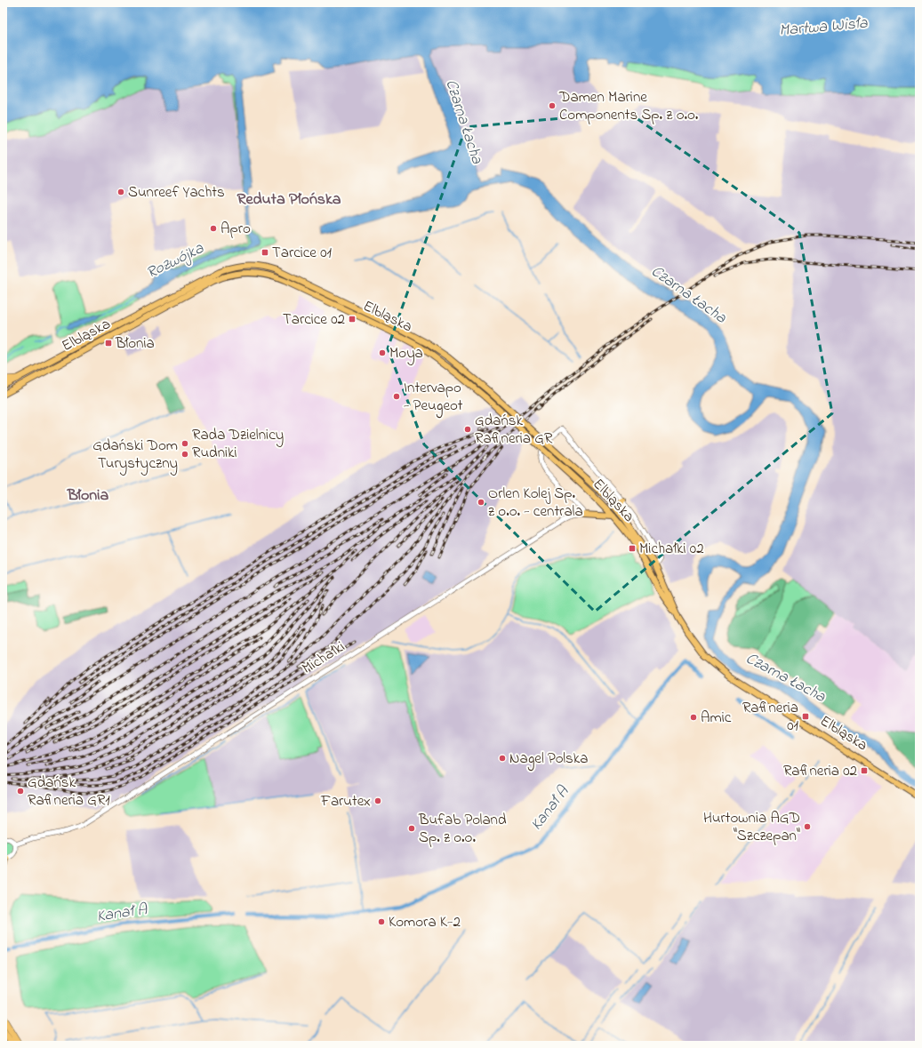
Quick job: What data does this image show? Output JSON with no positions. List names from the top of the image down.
{
  "streets": {
    "main road": ["Elbląska"],
    "street": ["Michałki"]
  },
  "crossings": [
    ["Elbląska", "Michałki"]
  ],
  "districts": ["Reduta Płońska", "Błonia"],
  "water": [
    "Martwa Wisła",
    "Czarna Łacha",
    "Rozwójka",
    "Kanał A"
  ],
  "places": {
    "other": [
      "Damen Marine Components Sp. z o.o.",
      "Sunreef Yachts",
      "Apro",
      "Moya",
      "Intervapo - Peugeot",
      "Gdańsk Rafineria GR",
      "Rada Dzielnicy Rudniki",
      "Gdański Dom Turystyczny",
      "Orlen Kolej Sp. z o.o. - centrala",
      "Amic",
      "Nagel Polska",
      "Gdańsk Rafineria GR1",
      "Farutex",
      "Hurtownia AGD \"Szczepan\"",
      "Bufab Poland Sp. z o.o.",
      "Komora K-2"
    ],
    "transit": [
      "Tarcice 01",
      "Tarcice 02",
      "Błonia",
      "Michałki 02",
      "Rafineria 01",
      "Rafineria 02"
    ]
  }
}
